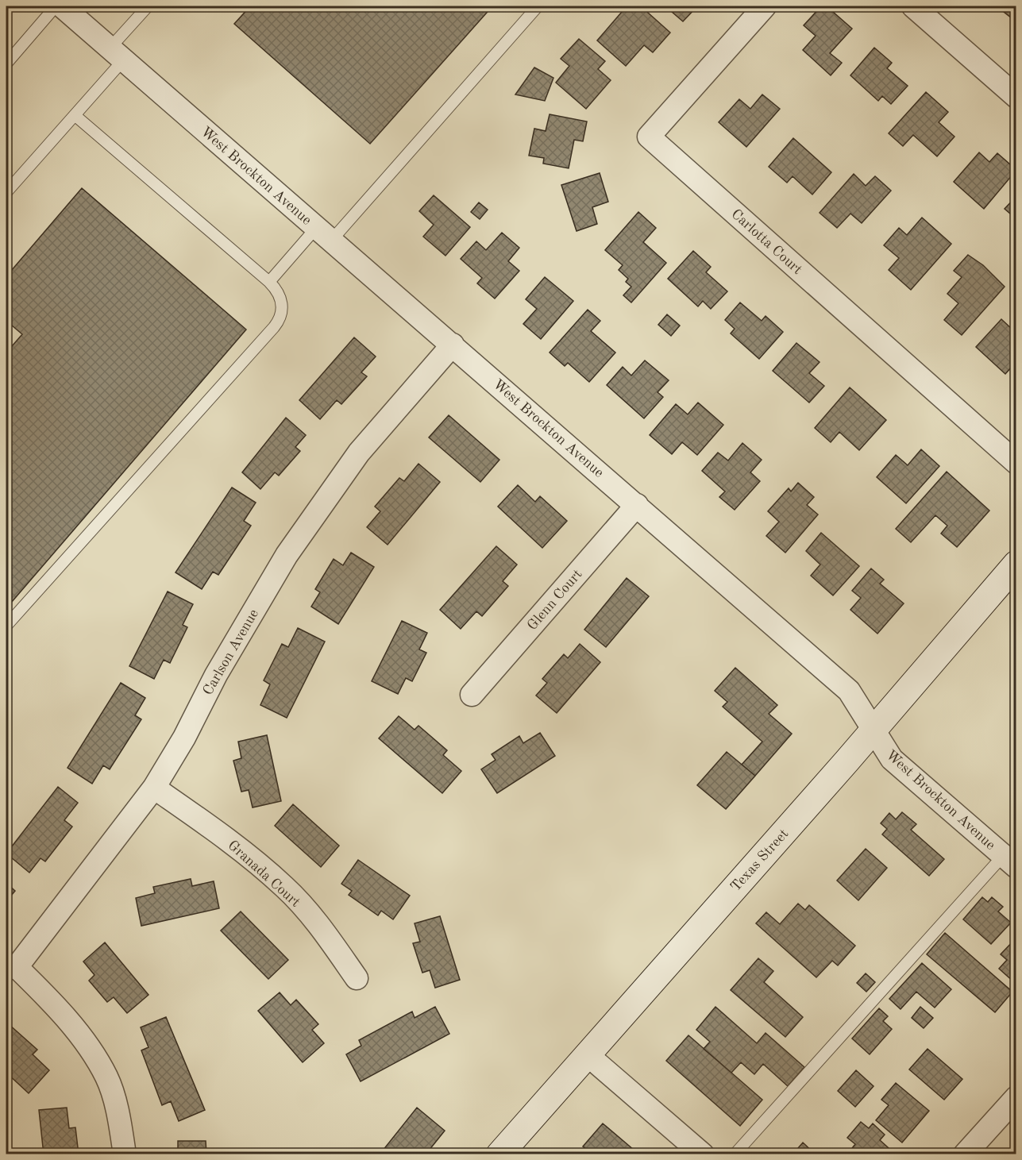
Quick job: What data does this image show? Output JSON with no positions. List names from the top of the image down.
{
  "streets": {
    "street": [
      "West Brockton Avenue",
      "Carlotta Court",
      "Glenn Court",
      "Carlson Avenue",
      "Texas Street",
      "Granada Court"
    ]
  },
  "crossings": [
    ["West Brockton Avenue", "Glenn Court"],
    ["West Brockton Avenue", "Carlson Avenue"],
    ["West Brockton Avenue", "Texas Street"],
    ["Carlson Avenue", "Granada Court"]
  ]
}
